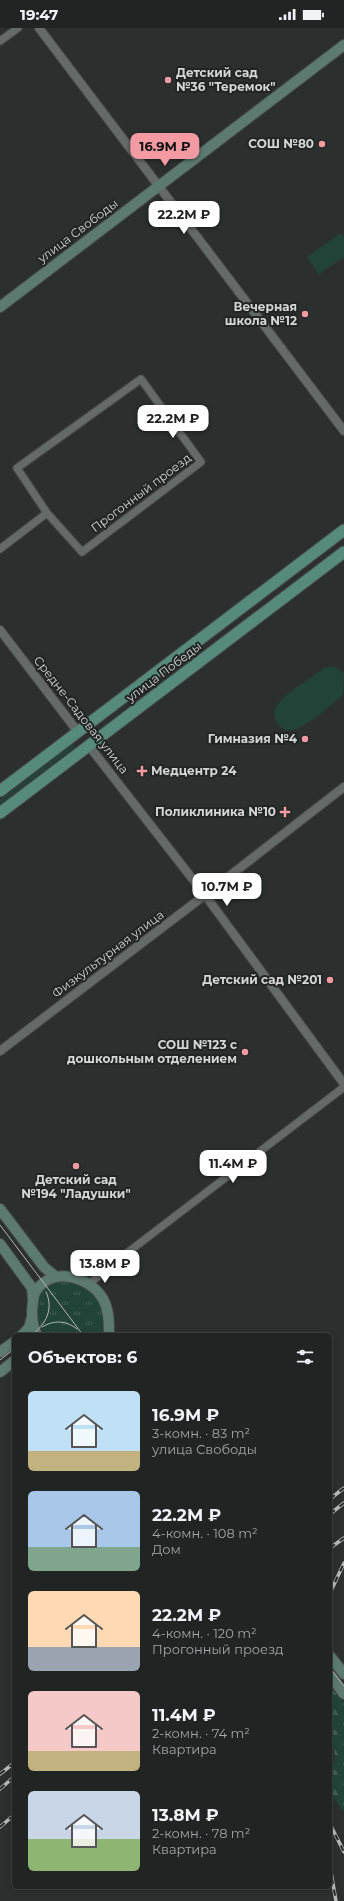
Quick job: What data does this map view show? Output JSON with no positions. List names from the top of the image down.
{
  "streets": {
    "main road": ["улица Свободы", "улица Победы", "Средне-Садовая улица"],
    "street": ["Прогонный проезд", "Физкультурная улица"]
  },
  "crossings": [
    ["улица Победы", "Средне-Садовая улица"],
    ["Средне-Садовая улица", "Физкультурная улица"]
  ],
  "places": {
    "other": [
      "Детский сад №36 \"Теремок\"",
      "СОШ №80",
      "Вечерная школа №12",
      "Гимназия №4",
      "Детский сад №201",
      "СОШ №123 с дошкольным отделением",
      "Детский сад №194 \"Ладушки\""
    ],
    "health": ["Медцентр 24", "Поликлиника №10"]
  },
  "page": {
    "status": "19:47",
    "price": [
      "16.9M ₽",
      "22.2M ₽",
      "22.2M ₽",
      "10.7M ₽",
      "11.4M ₽",
      "13.8M ₽"
    ],
    "heading": "Объектов: 6",
    "list": [
      {
        "name": "16.9M ₽",
        "note": "3-комн. · 83 m² · улица Свободы"
      },
      {
        "name": "22.2M ₽",
        "note": "4-комн. · 108 m² · Дом"
      },
      {
        "name": "22.2M ₽",
        "note": "4-комн. · 120 m² · Прогонный проезд"
      },
      {
        "name": "11.4M ₽",
        "note": "2-комн. · 74 m² · Квартира"
      },
      {
        "name": "13.8M ₽",
        "note": "2-комн. · 78 m² · Квартира"
      }
    ]
  }
}
